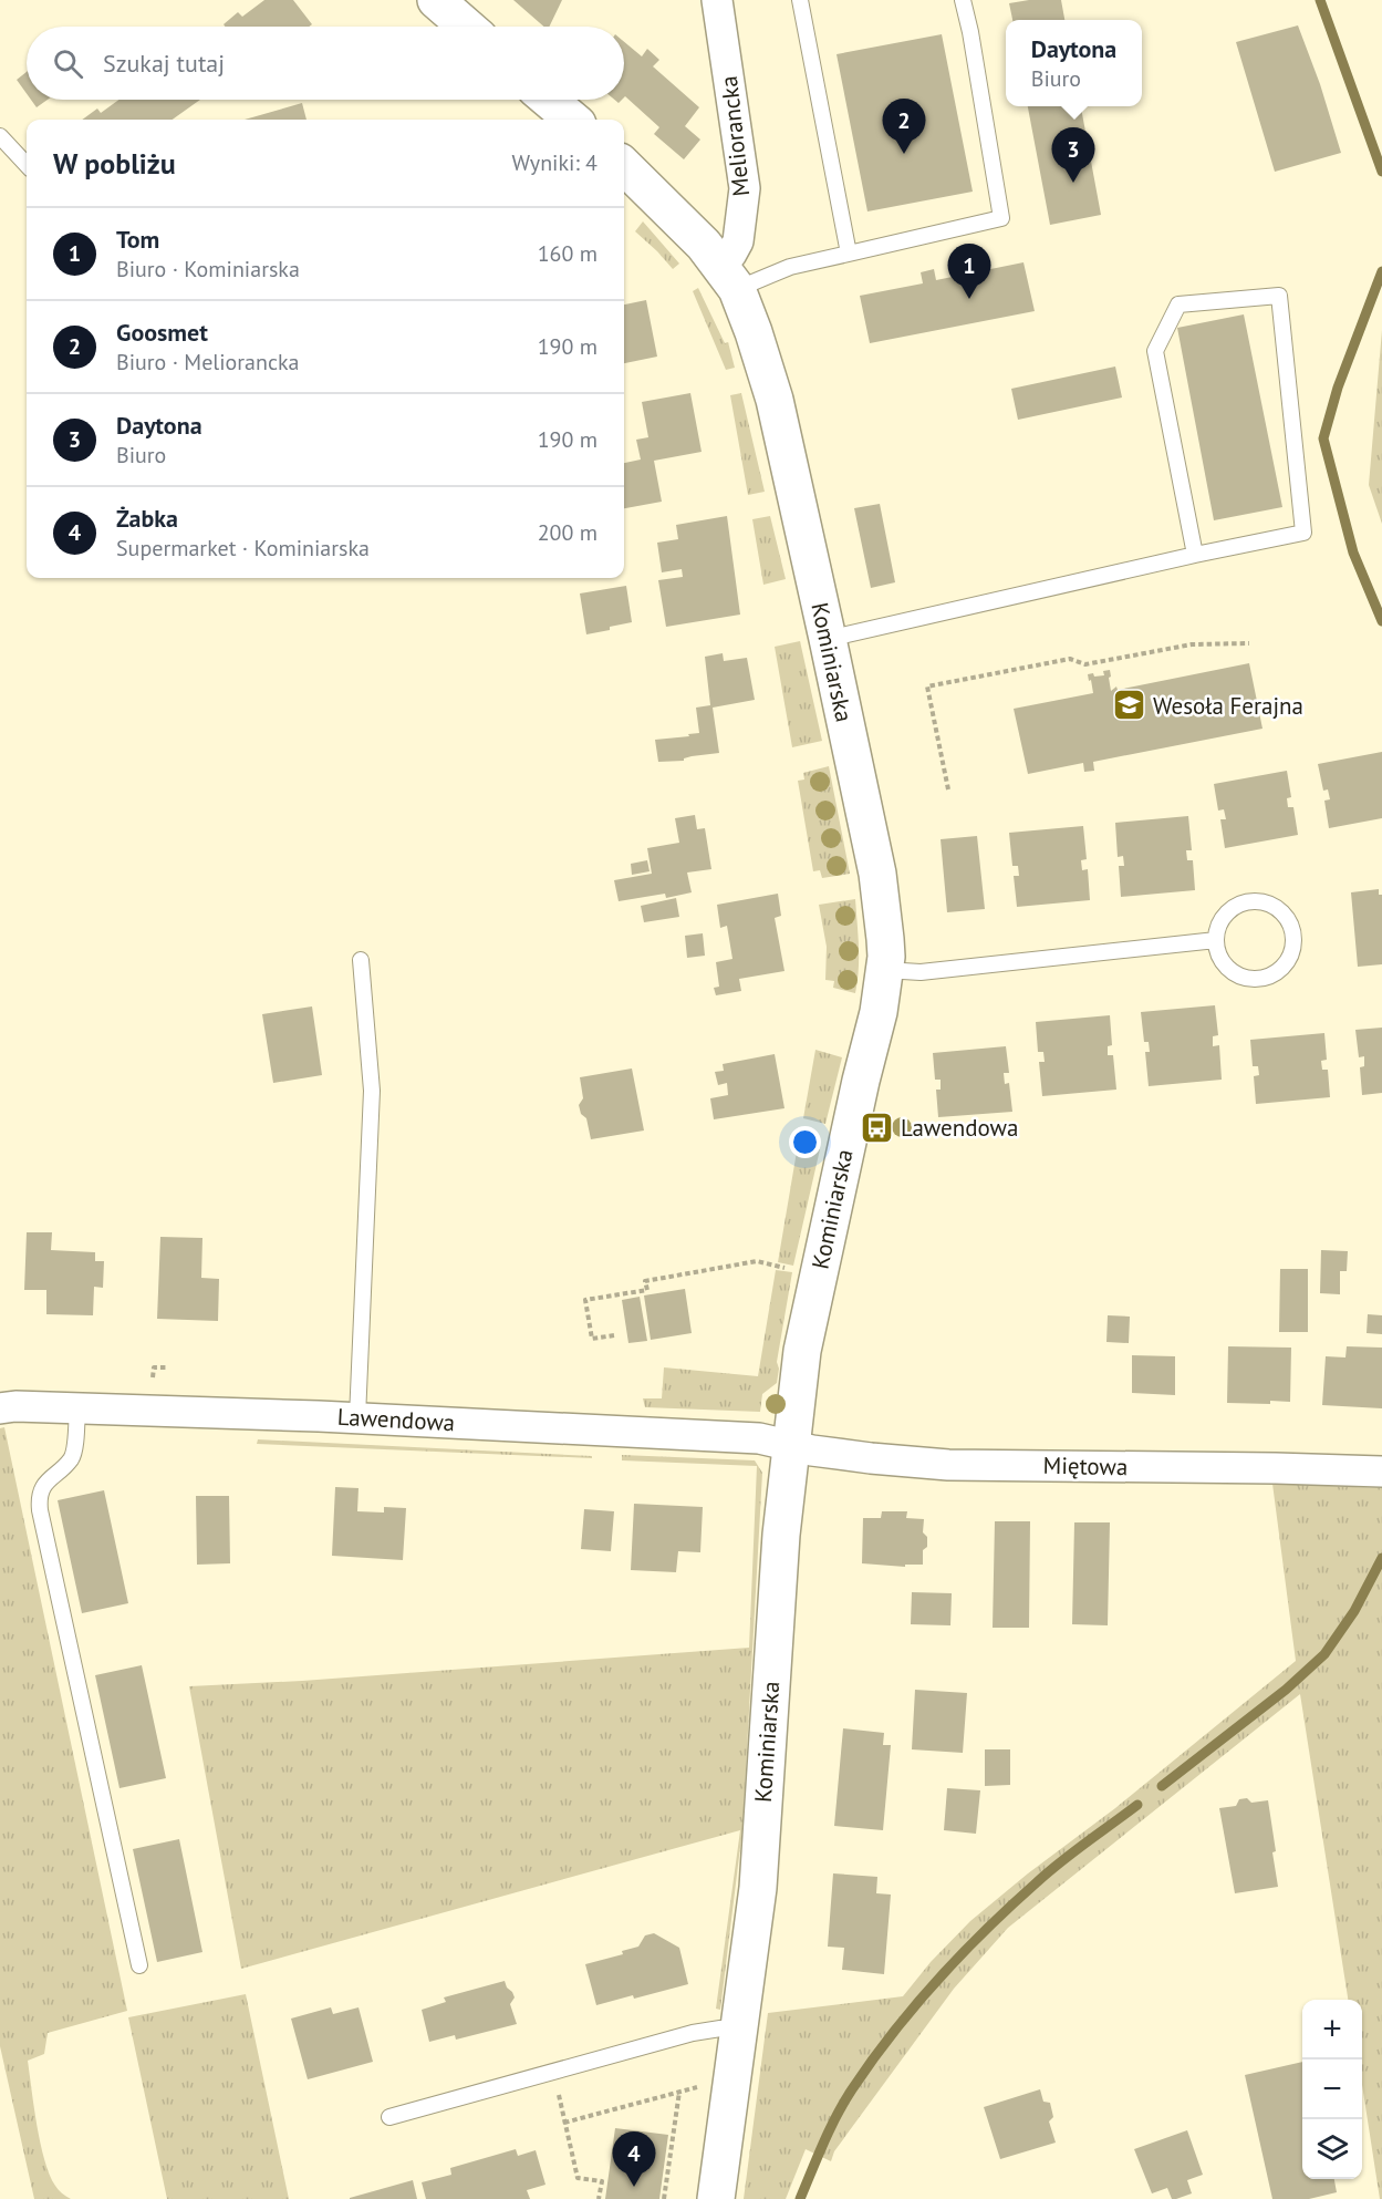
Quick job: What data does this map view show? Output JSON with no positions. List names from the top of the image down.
{
  "streets": {
    "street": [
      "Meliorancka",
      "Kominiarska",
      "Lawendowa",
      "Miętowa"
    ]
  },
  "crossings": [
    ["Meliorancka", "Kominiarska"],
    ["Kominiarska", "Lawendowa"],
    ["Kominiarska", "Miętowa"],
    ["Lawendowa", "Miętowa"]
  ],
  "places": {
    "school or university": ["Wesoła Ferajna"],
    "bus stop": ["Lawendowa"]
  },
  "page": {
    "popup": ["Daytona", "Biuro"],
    "search": "Szukaj tutaj",
    "pins": [
      "2",
      "3",
      "1",
      "4"
    ],
    "heading": ["W pobliżu", "Wyniki: 4"],
    "list": [
      {
        "mark": "1",
        "name": "Tom",
        "note": "Biuro · Kominiarska",
        "value": "160 m"
      },
      {
        "mark": "2",
        "name": "Goosmet",
        "note": "Biuro · Meliorancka",
        "value": "190 m"
      },
      {
        "mark": "3",
        "name": "Daytona",
        "note": "Biuro",
        "value": "190 m"
      },
      {
        "mark": "4",
        "name": "Żabka",
        "note": "Supermarket · Kominiarska",
        "value": "200 m"
      }
    ],
    "map_buttons": ["+", "−"]
  }
}
